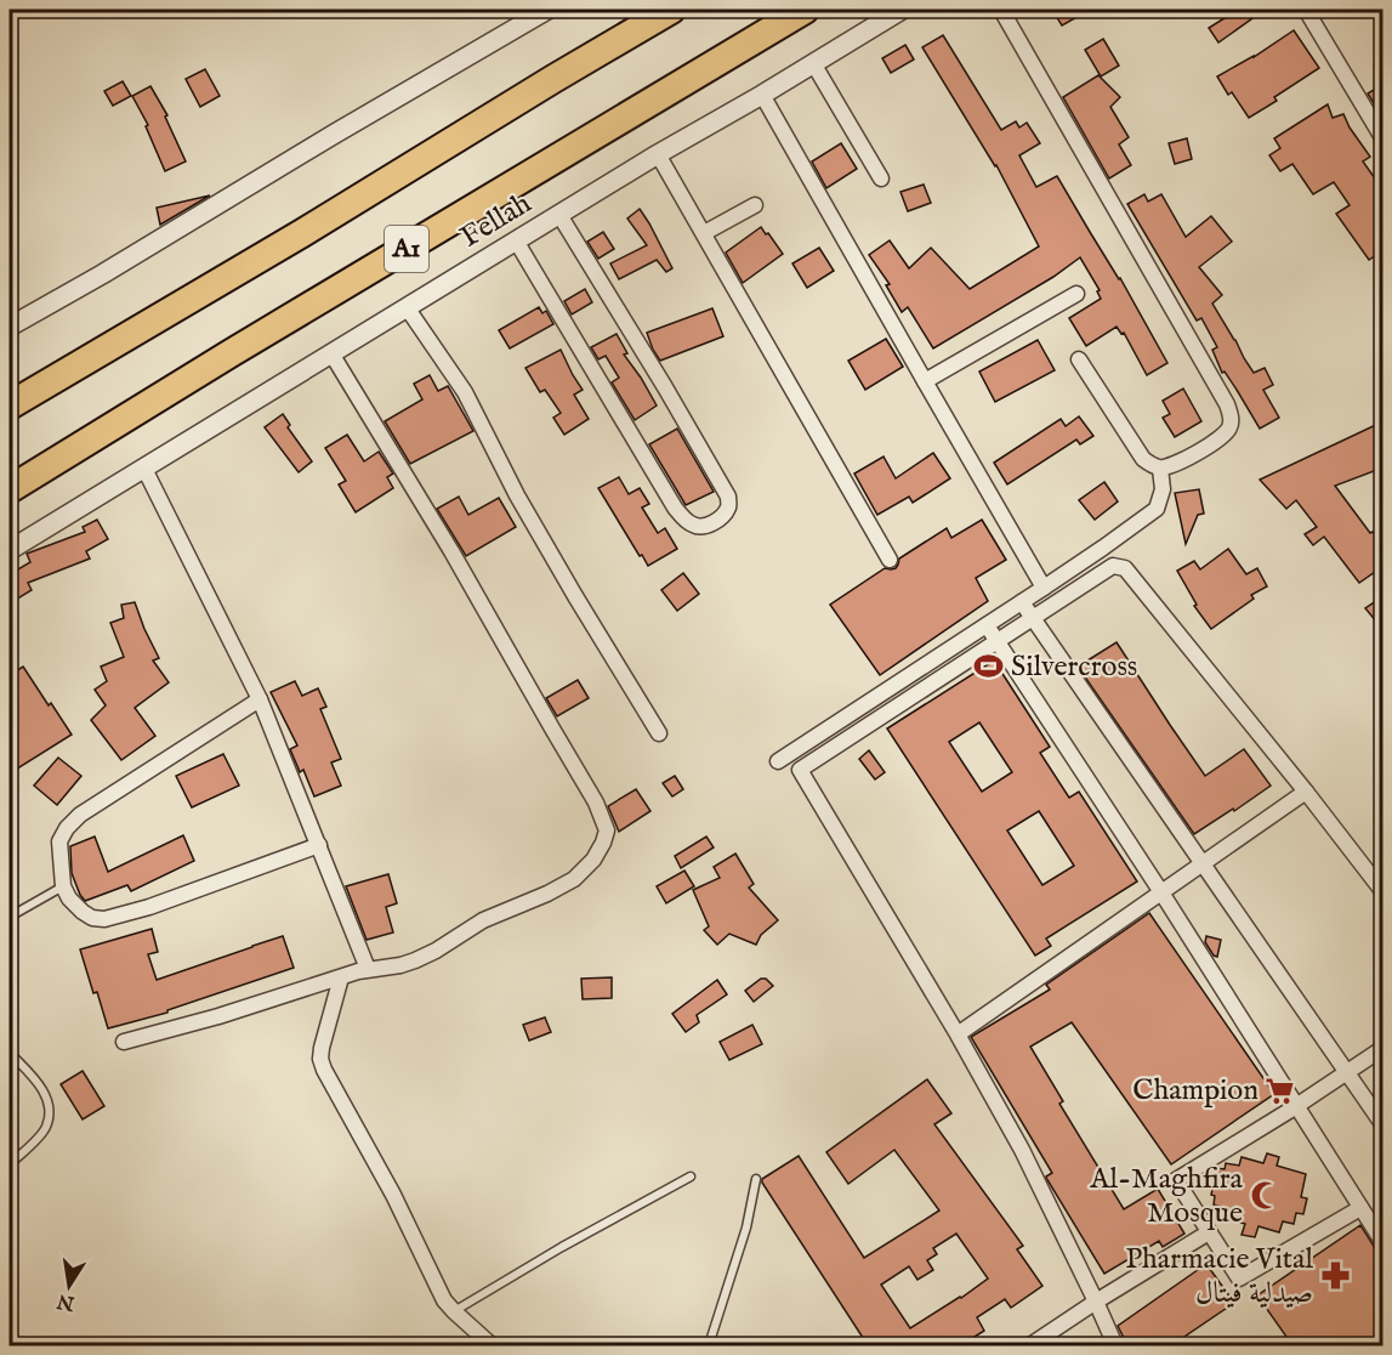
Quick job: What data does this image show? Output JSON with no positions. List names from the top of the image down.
{
  "streets": {
    "highway": ["A1"],
    "street": ["Fellah"]
  },
  "places": {
    "sports": ["Silvercross"],
    "supermarket": ["Champion"],
    "mosque": ["Al-Maghfira Mosque"],
    "pharmacy": ["Pharmacie Vital صيدلية فيتال"]
  },
  "north": "bottom"
}
